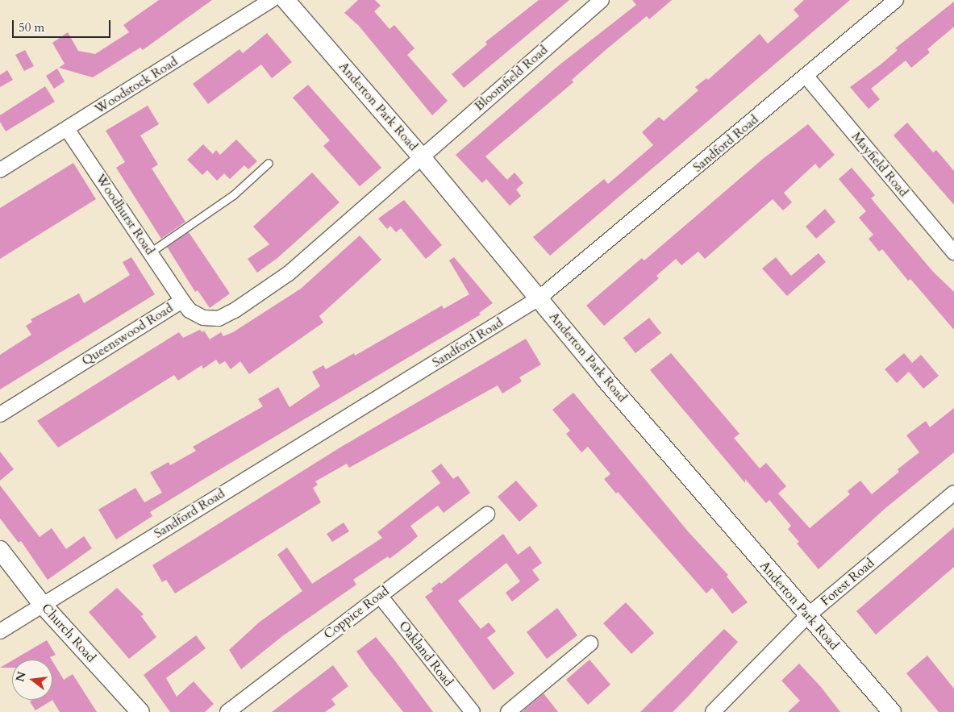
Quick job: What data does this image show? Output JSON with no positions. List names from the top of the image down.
{
  "streets": {
    "street": [
      "Bloomfield Road",
      "Woodstock Road",
      "Anderton Park Road",
      "Sandford Road",
      "Mayfield Road",
      "Woodhurst Road",
      "Queenswood Road",
      "Forest Road",
      "Coppice Road",
      "Church Road",
      "Oakland Road"
    ]
  },
  "crossings": [
    ["Bloomfield Road", "Anderton Park Road"],
    ["Bloomfield Road", "Queenswood Road"],
    ["Woodstock Road", "Woodhurst Road"],
    ["Anderton Park Road", "Sandford Road"],
    ["Anderton Park Road", "Queenswood Road"],
    ["Anderton Park Road", "Forest Road"],
    ["Sandford Road", "Mayfield Road"],
    ["Sandford Road", "Church Road"],
    ["Woodhurst Road", "Queenswood Road"],
    ["Coppice Road", "Oakland Road"]
  ],
  "scale_bar": "50 m",
  "north": "left"
}
